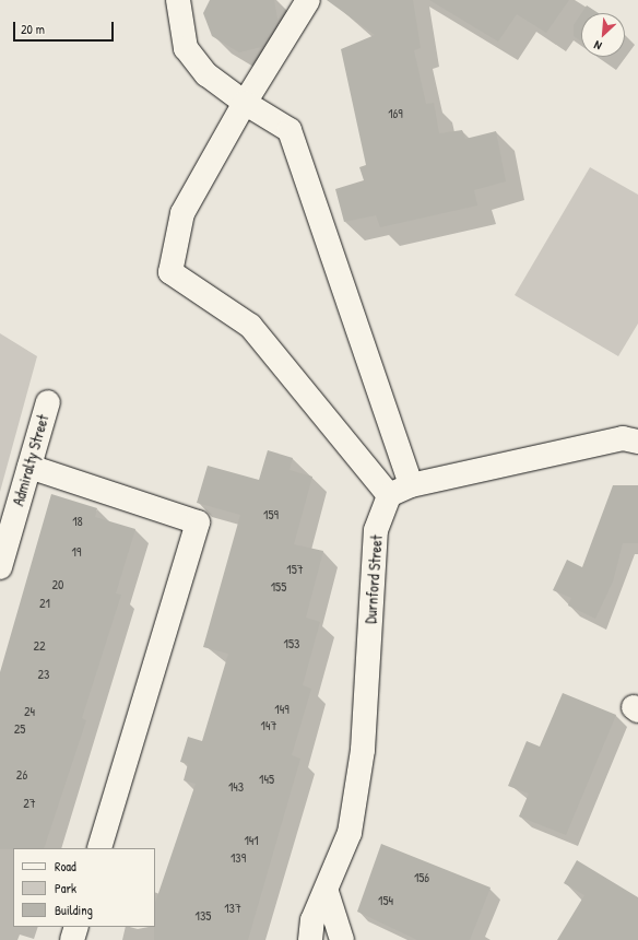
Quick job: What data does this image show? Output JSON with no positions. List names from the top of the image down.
{
  "streets": {
    "street": ["Admiralty Street", "Durnford Street"]
  },
  "house_numbers": [
    "169",
    "159",
    "18",
    "19",
    "157",
    "20",
    "155",
    "21",
    "153",
    "22",
    "23",
    "149",
    "24",
    "147",
    "25",
    "26",
    "145",
    "143",
    "27",
    "141",
    "139",
    "156",
    "154",
    "137",
    "135"
  ],
  "legend": ["Road", "Park", "Building"],
  "scale_bar": "20 m",
  "north": "bottom left"
}
